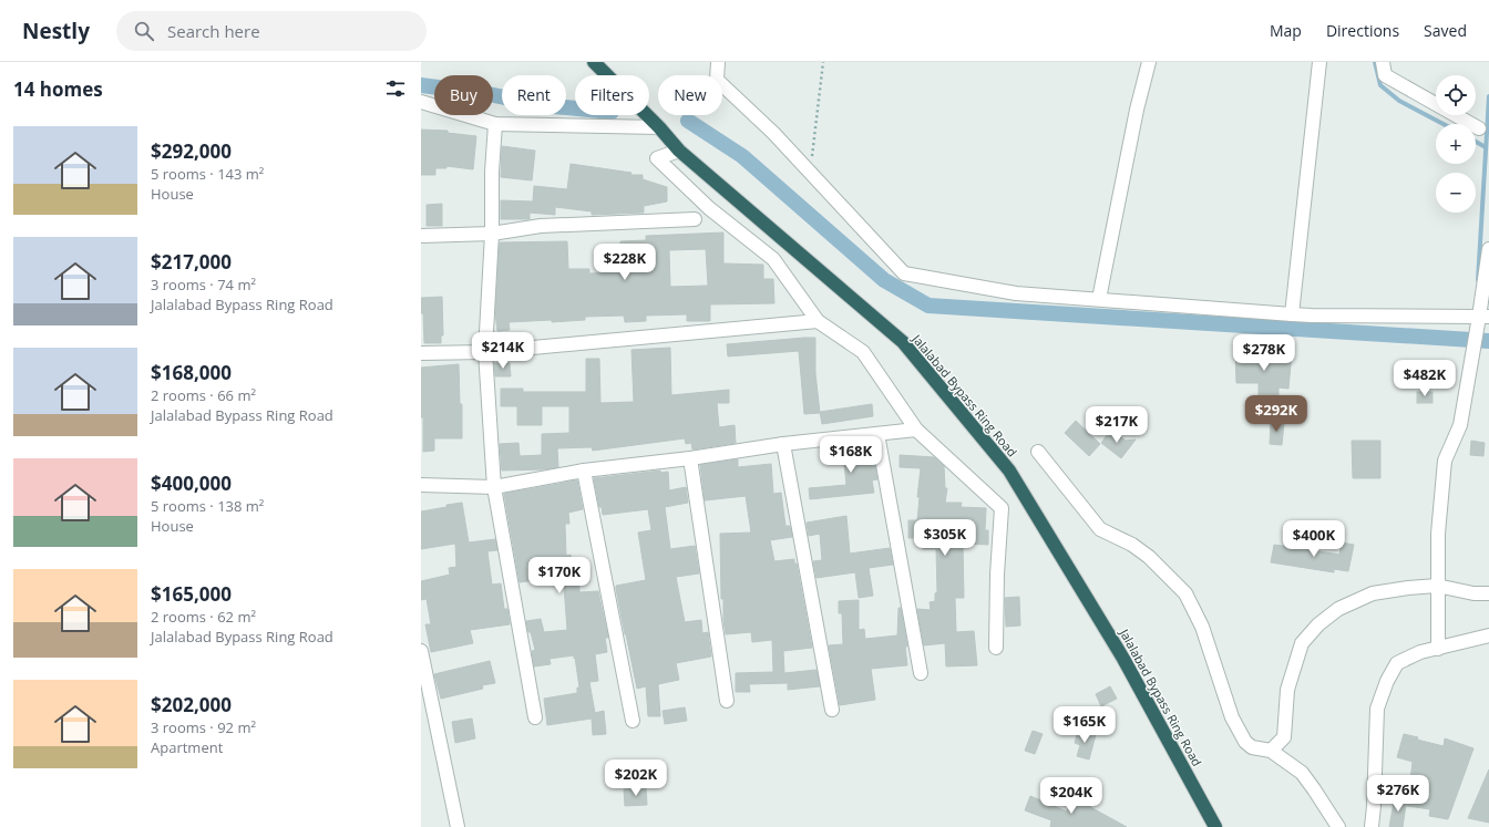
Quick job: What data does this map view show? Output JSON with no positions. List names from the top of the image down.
{
  "streets": {
    "highway": ["Jalalabad Bypass Ring Road"]
  },
  "page": {
    "header": "Nestly",
    "search": "Search here",
    "nav": ["Map", "Directions", "Saved"],
    "heading": "14 homes",
    "map_buttons": ["+", "−"],
    "chip": [
      "Buy",
      "Rent",
      "Filters",
      "New"
    ],
    "list": [
      {
        "name": "$292,000",
        "note": "5 rooms · 143 m² · House"
      },
      {
        "name": "$217,000",
        "note": "3 rooms · 74 m² · Jalalabad Bypass Ring Road"
      },
      {
        "name": "$168,000",
        "note": "2 rooms · 66 m² · Jalalabad Bypass Ring Road"
      },
      {
        "name": "$400,000",
        "note": "5 rooms · 138 m² · House"
      },
      {
        "name": "$165,000",
        "note": "2 rooms · 62 m² · Jalalabad Bypass Ring Road"
      },
      {
        "name": "$202,000",
        "note": "3 rooms · 92 m² · Apartment"
      }
    ],
    "price": [
      "$228K",
      "$214K",
      "$278K",
      "$482K",
      "$292K",
      "$217K",
      "$168K",
      "$305K",
      "$400K",
      "$170K",
      "$165K",
      "$202K",
      "$276K",
      "$204K"
    ]
  }
}
